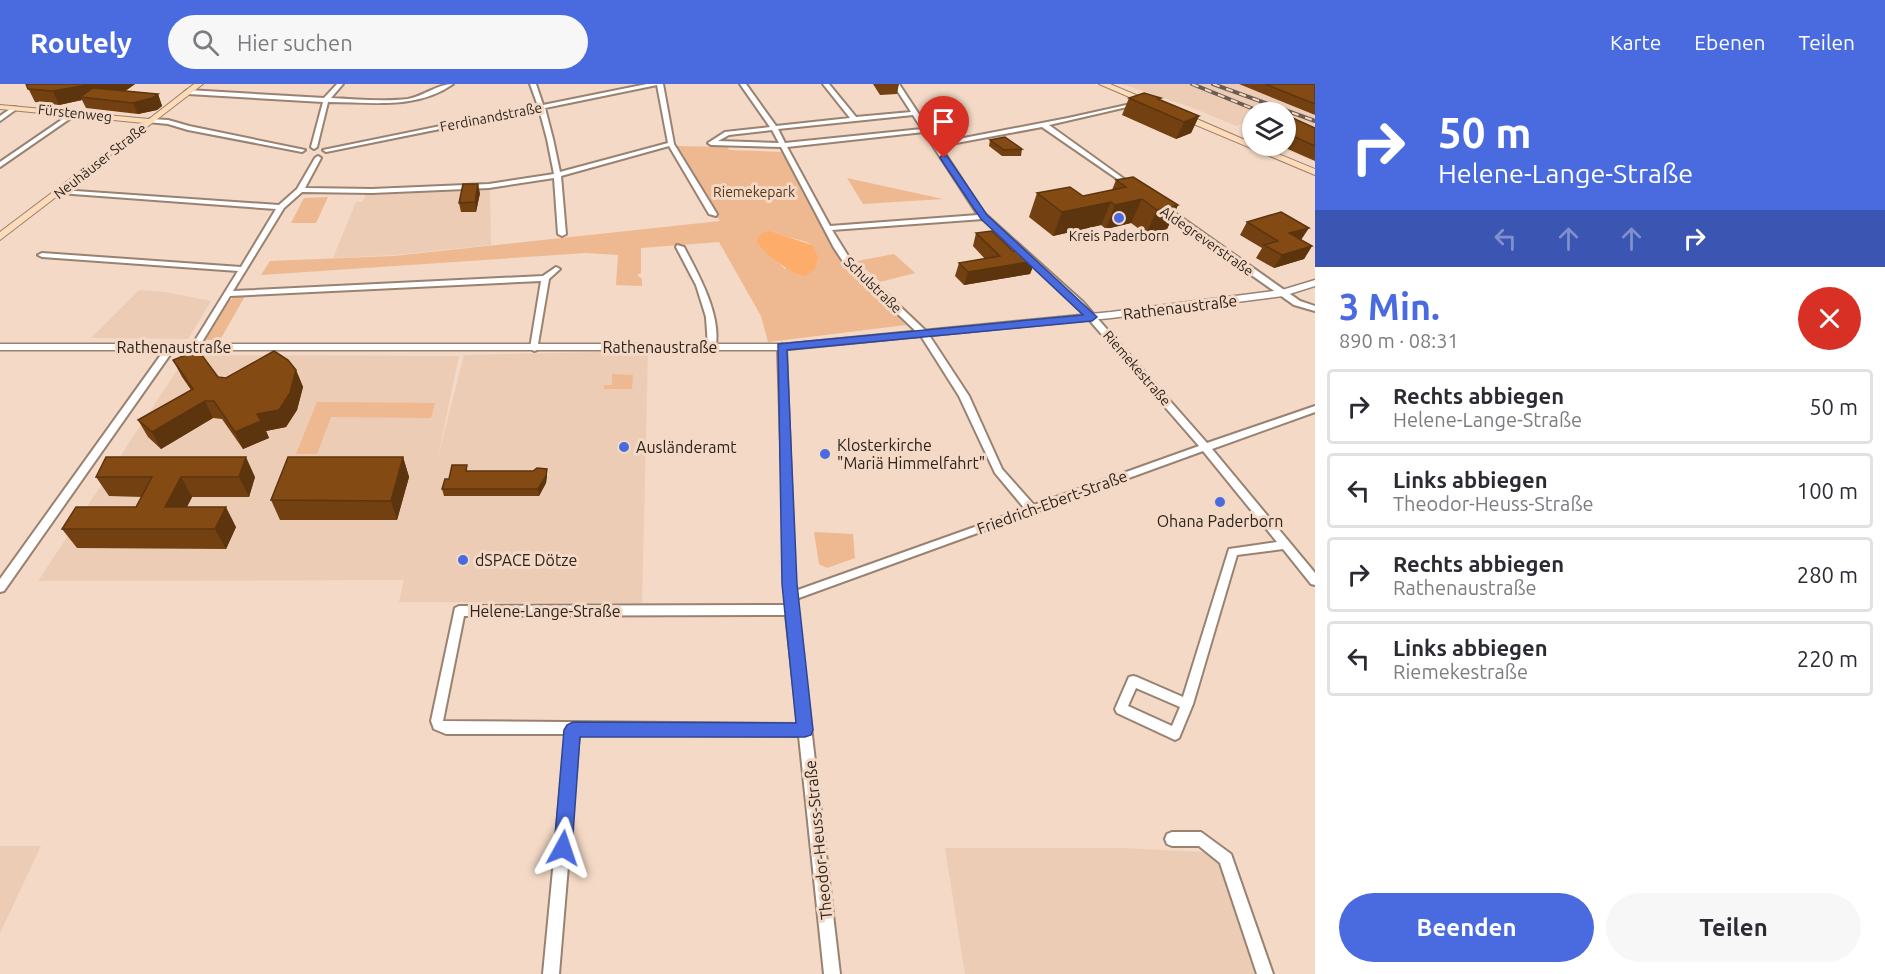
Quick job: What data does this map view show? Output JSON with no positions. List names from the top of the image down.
{
  "streets": {
    "main road": ["Fürstenweg", "Neuhäuser Straße"],
    "street": [
      "Ferdinandstraße",
      "Aldegreverstraße",
      "Schulstraße",
      "Rathenaustraße",
      "Riemekestraße",
      "Friedrich-Ebert-Straße",
      "Helene-Lange-Straße",
      "Theodor-Heuss-Straße"
    ]
  },
  "crossings": [
    ["Fürstenweg", "Neuhäuser Straße"],
    ["Aldegreverstraße", "Rathenaustraße"],
    ["Schulstraße", "Rathenaustraße"],
    ["Schulstraße", "Friedrich-Ebert-Straße"],
    ["Rathenaustraße", "Riemekestraße"],
    ["Rathenaustraße", "Theodor-Heuss-Straße"],
    ["Riemekestraße", "Friedrich-Ebert-Straße"],
    ["Friedrich-Ebert-Straße", "Theodor-Heuss-Straße"],
    ["Helene-Lange-Straße", "Theodor-Heuss-Straße"]
  ],
  "parks": ["Riemekepark"],
  "places": [
    "Kreis Paderborn",
    "Ausländeramt",
    "Klosterkirche \"Mariä Himmelfahrt\"",
    "Ohana Paderborn",
    "dSPACE Dötze"
  ],
  "page": {
    "header": "Routely",
    "search": "Hier suchen",
    "nav": ["Karte", "Ebenen", "Teilen"],
    "turn": ["50 m", "Helene-Lange-Straße"],
    "heading": ["3 Min.", "890 m · 08:31"],
    "list": [
      {
        "name": "Rechts abbiegen",
        "note": "Helene-Lange-Straße",
        "value": "50 m"
      },
      {
        "name": "Links abbiegen",
        "note": "Theodor-Heuss-Straße",
        "value": "100 m"
      },
      {
        "name": "Rechts abbiegen",
        "note": "Rathenaustraße",
        "value": "280 m"
      },
      {
        "name": "Links abbiegen",
        "note": "Riemekestraße",
        "value": "220 m"
      }
    ],
    "buttons": ["Beenden", "Teilen"]
  }
}
